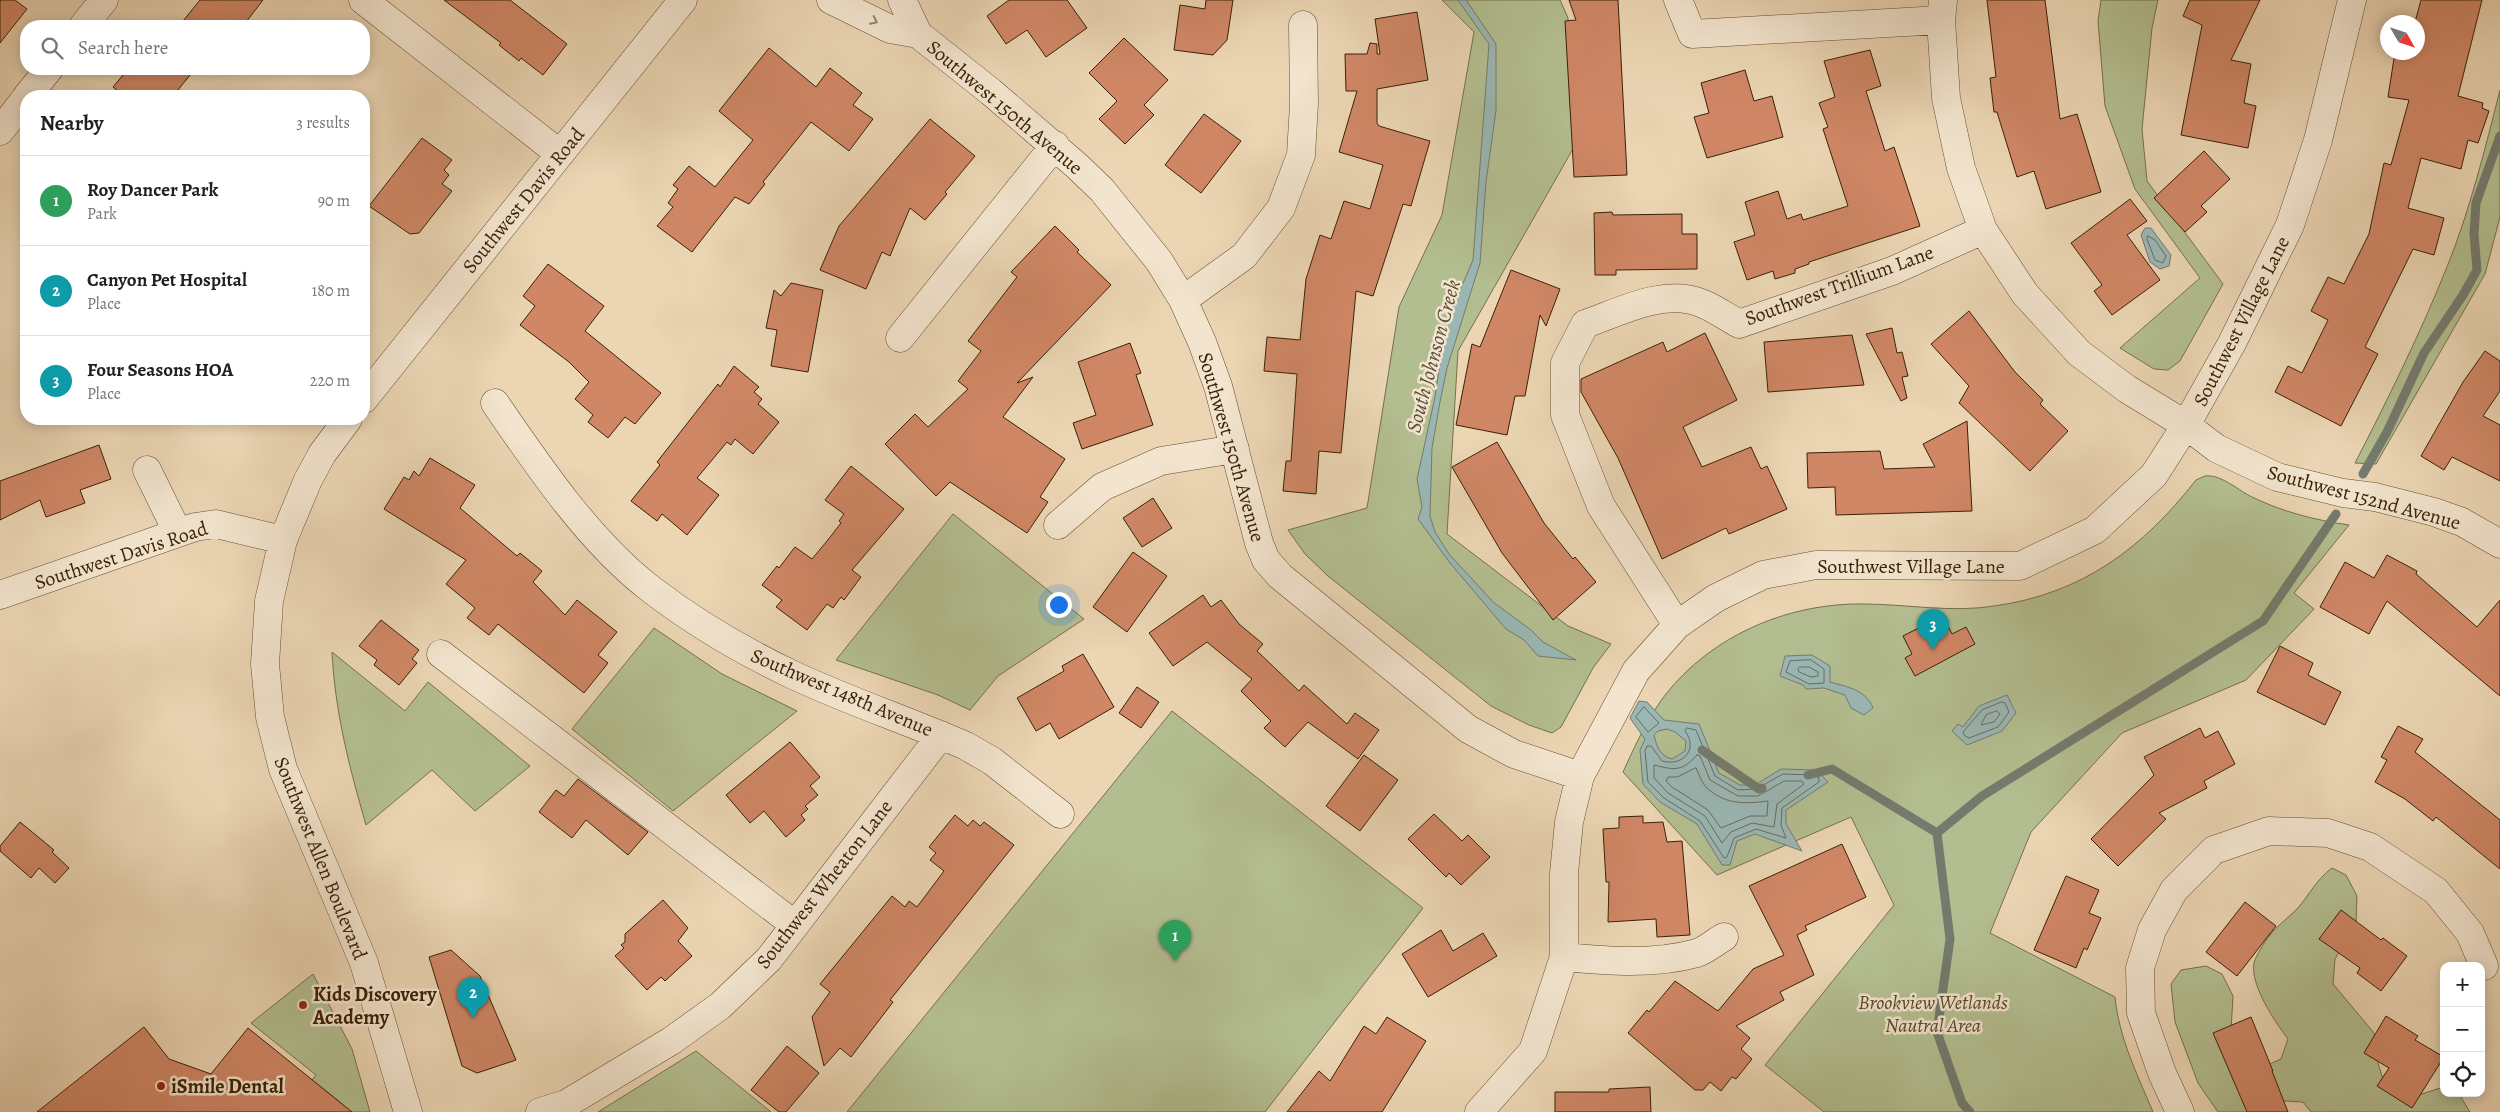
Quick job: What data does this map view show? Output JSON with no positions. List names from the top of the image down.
{
  "streets": {
    "street": [
      "Southwest 150th Avenue",
      "Southwest Davis Road",
      "Southwest Trillium Lane",
      "Southwest Village Lane",
      "Southwest 152nd Avenue",
      "Southwest 148th Avenue",
      "Southwest Allen Boulevard",
      "Southwest Wheaton Lane"
    ]
  },
  "crossings": [
    ["Southwest 150th Avenue", "Southwest Village Lane"],
    ["Southwest Davis Road", "Southwest Allen Boulevard"],
    ["Southwest Trillium Lane", "Southwest Village Lane"],
    ["Southwest Trillium Lane", "Southwest 152nd Avenue"],
    ["Southwest Village Lane", "Southwest 152nd Avenue"],
    ["Southwest 148th Avenue", "Southwest Wheaton Lane"]
  ],
  "water": ["South Johnson Creek"],
  "parks": ["Brookview Wetlands Nautral Area"],
  "places": ["Kids Discovery Academy", "iSmile Dental"],
  "north": "bottom right",
  "page": {
    "search": "Search here",
    "heading": ["Nearby", "3 results"],
    "list": [
      {
        "mark": "1",
        "name": "Roy Dancer Park",
        "note": "Park",
        "value": "90 m"
      },
      {
        "mark": "2",
        "name": "Canyon Pet Hospital",
        "note": "Place",
        "value": "180 m"
      },
      {
        "mark": "3",
        "name": "Four Seasons HOA",
        "note": "Place",
        "value": "220 m"
      }
    ],
    "pins": ["3", "1", "2"],
    "map_buttons": ["+", "−"]
  }
}
